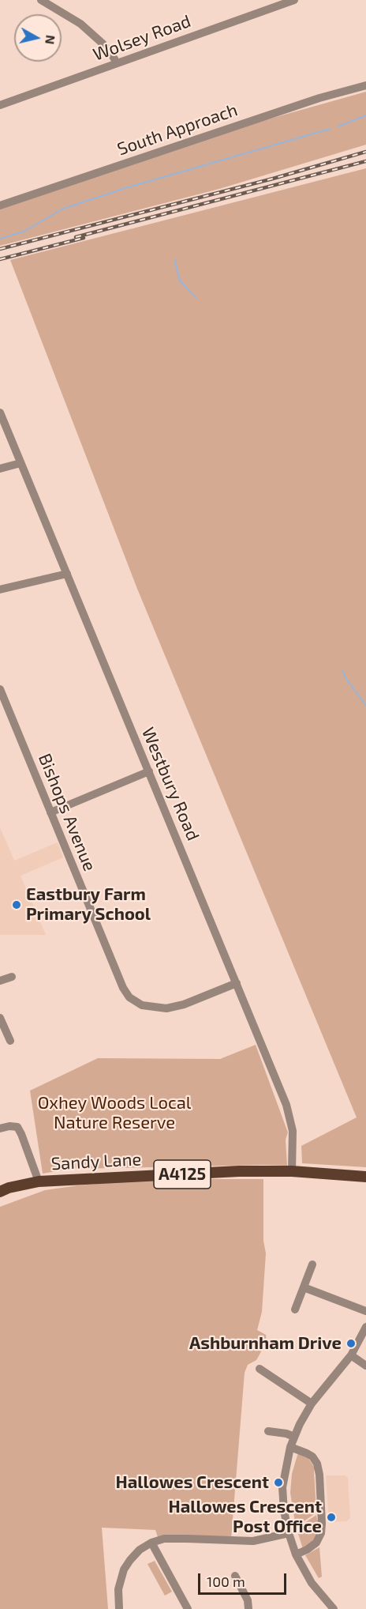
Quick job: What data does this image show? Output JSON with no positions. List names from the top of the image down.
{
  "streets": {
    "main road": ["Sandy Lane", "A4125"],
    "street": [
      "Wolsey Road",
      "South Approach",
      "Westbury Road",
      "Bishops Avenue"
    ]
  },
  "crossings": [
    ["Westbury Road", "Bishops Avenue"],
    ["Westbury Road", "Sandy Lane"]
  ],
  "parks": ["Oxhey Woods Local Nature Reserve"],
  "places": [
    "Eastbury Farm Primary School",
    "Ashburnham Drive",
    "Hallowes Crescent",
    "Hallowes Crescent Post Office"
  ],
  "scale_bar": "100 m",
  "north": "right"
}
